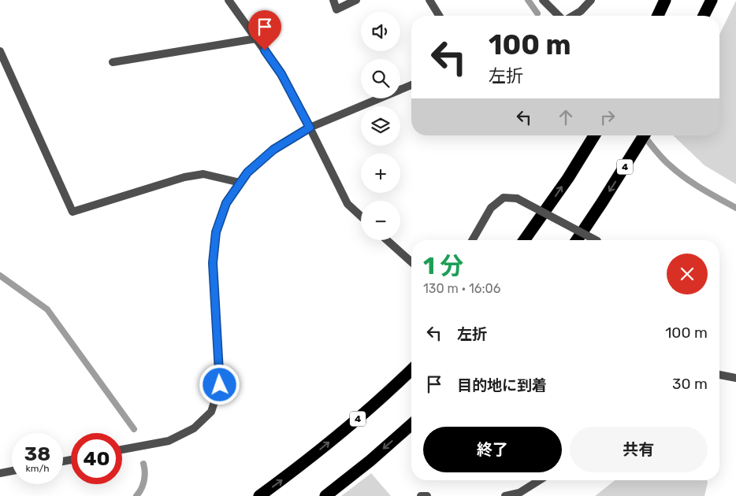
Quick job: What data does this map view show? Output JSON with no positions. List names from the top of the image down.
{
  "streets": {
    "highway": ["4"]
  },
  "page": {
    "map_buttons": ["+", "−"],
    "turn": ["100 m", "左折"],
    "heading": ["1 分", "130 m · 16:06"],
    "list": [
      {
        "name": "左折",
        "value": "100 m"
      },
      {
        "name": "目的地に到着",
        "value": "30 m"
      }
    ],
    "buttons": ["終了", "共有"],
    "speed": "38 km/h",
    "limit": "40"
  }
}
